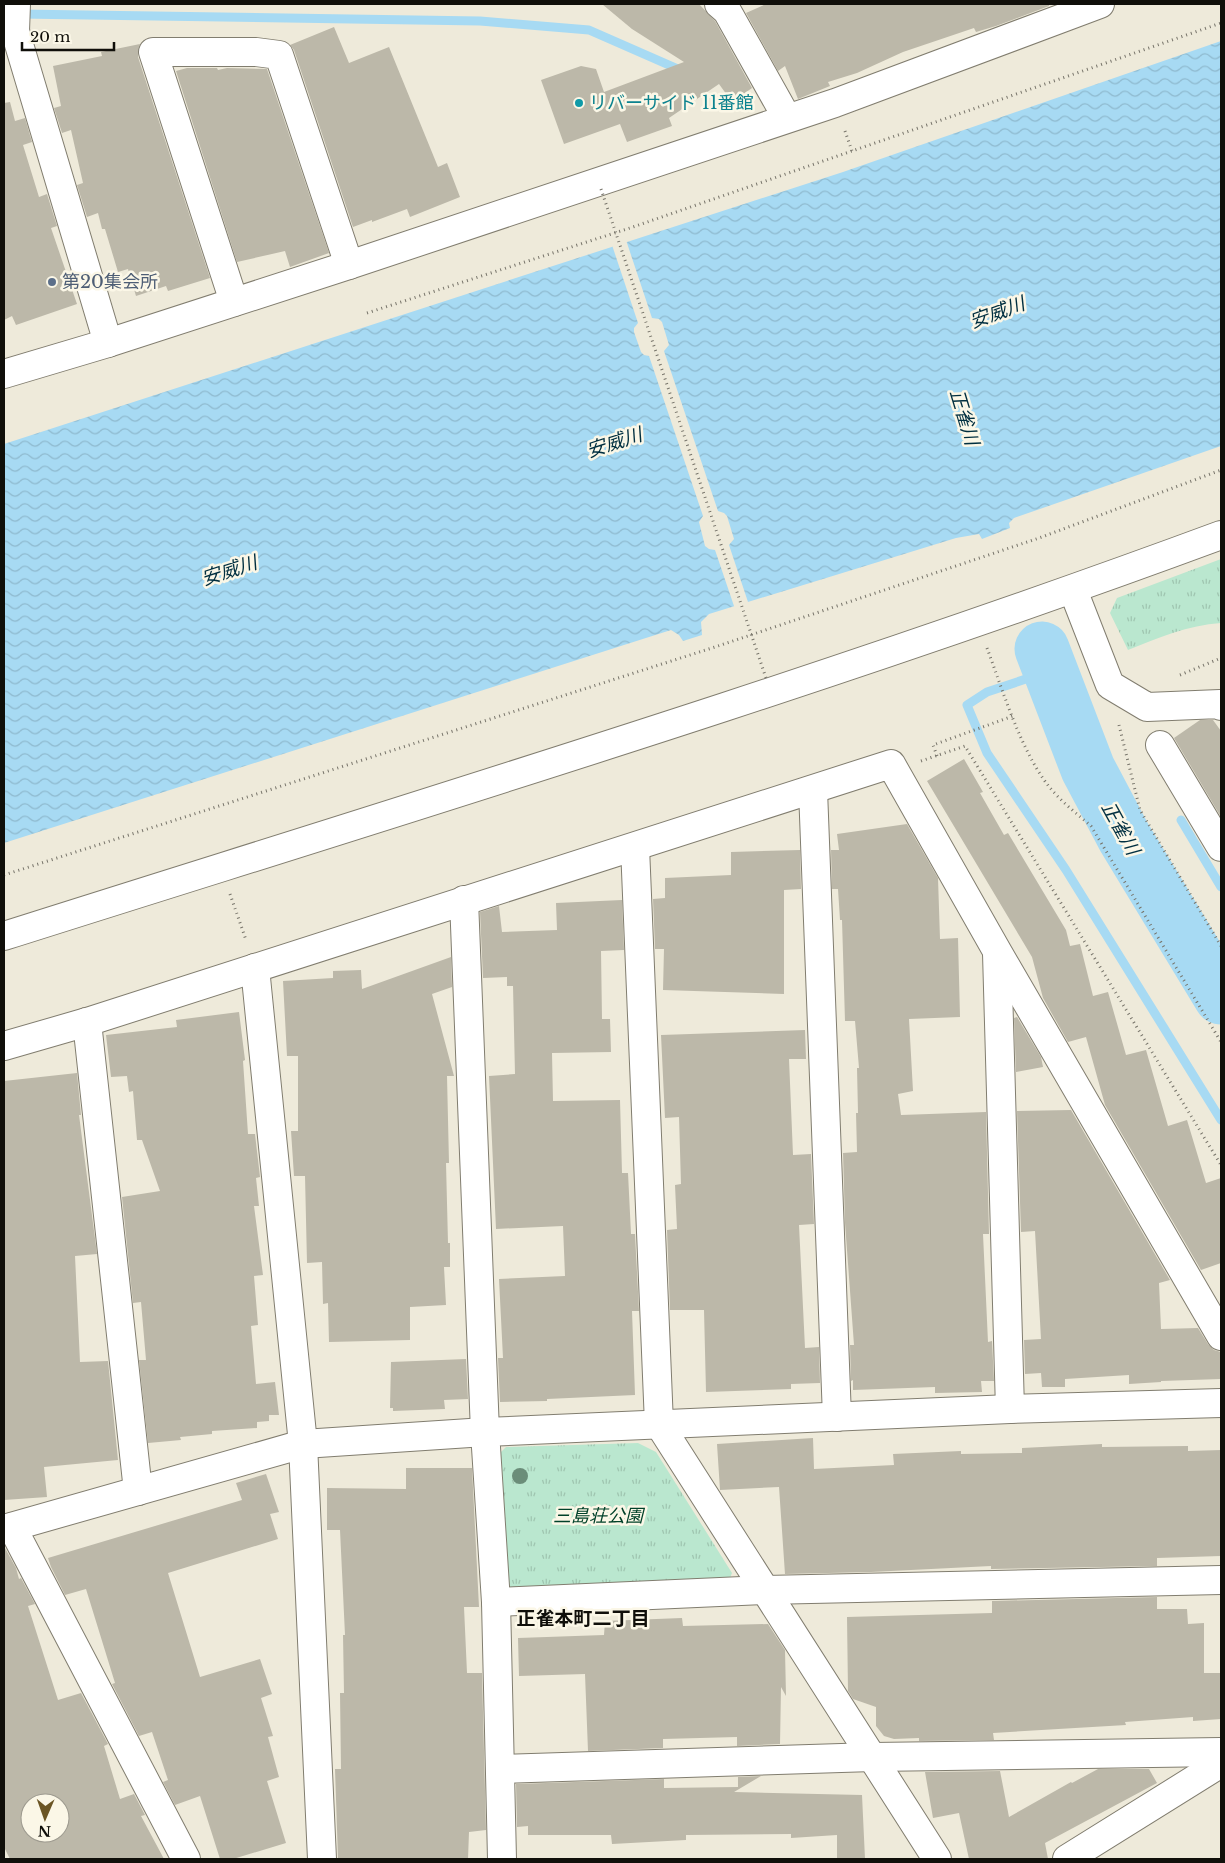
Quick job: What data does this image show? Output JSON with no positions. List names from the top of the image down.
{
  "districts": ["正雀本町二丁目"],
  "water": ["安威川", "正雀川"],
  "parks": ["三島荘公園"],
  "places": ["リバーサイド 11番館", "第20集会所"],
  "scale_bar": "20 m",
  "north": "bottom"
}
